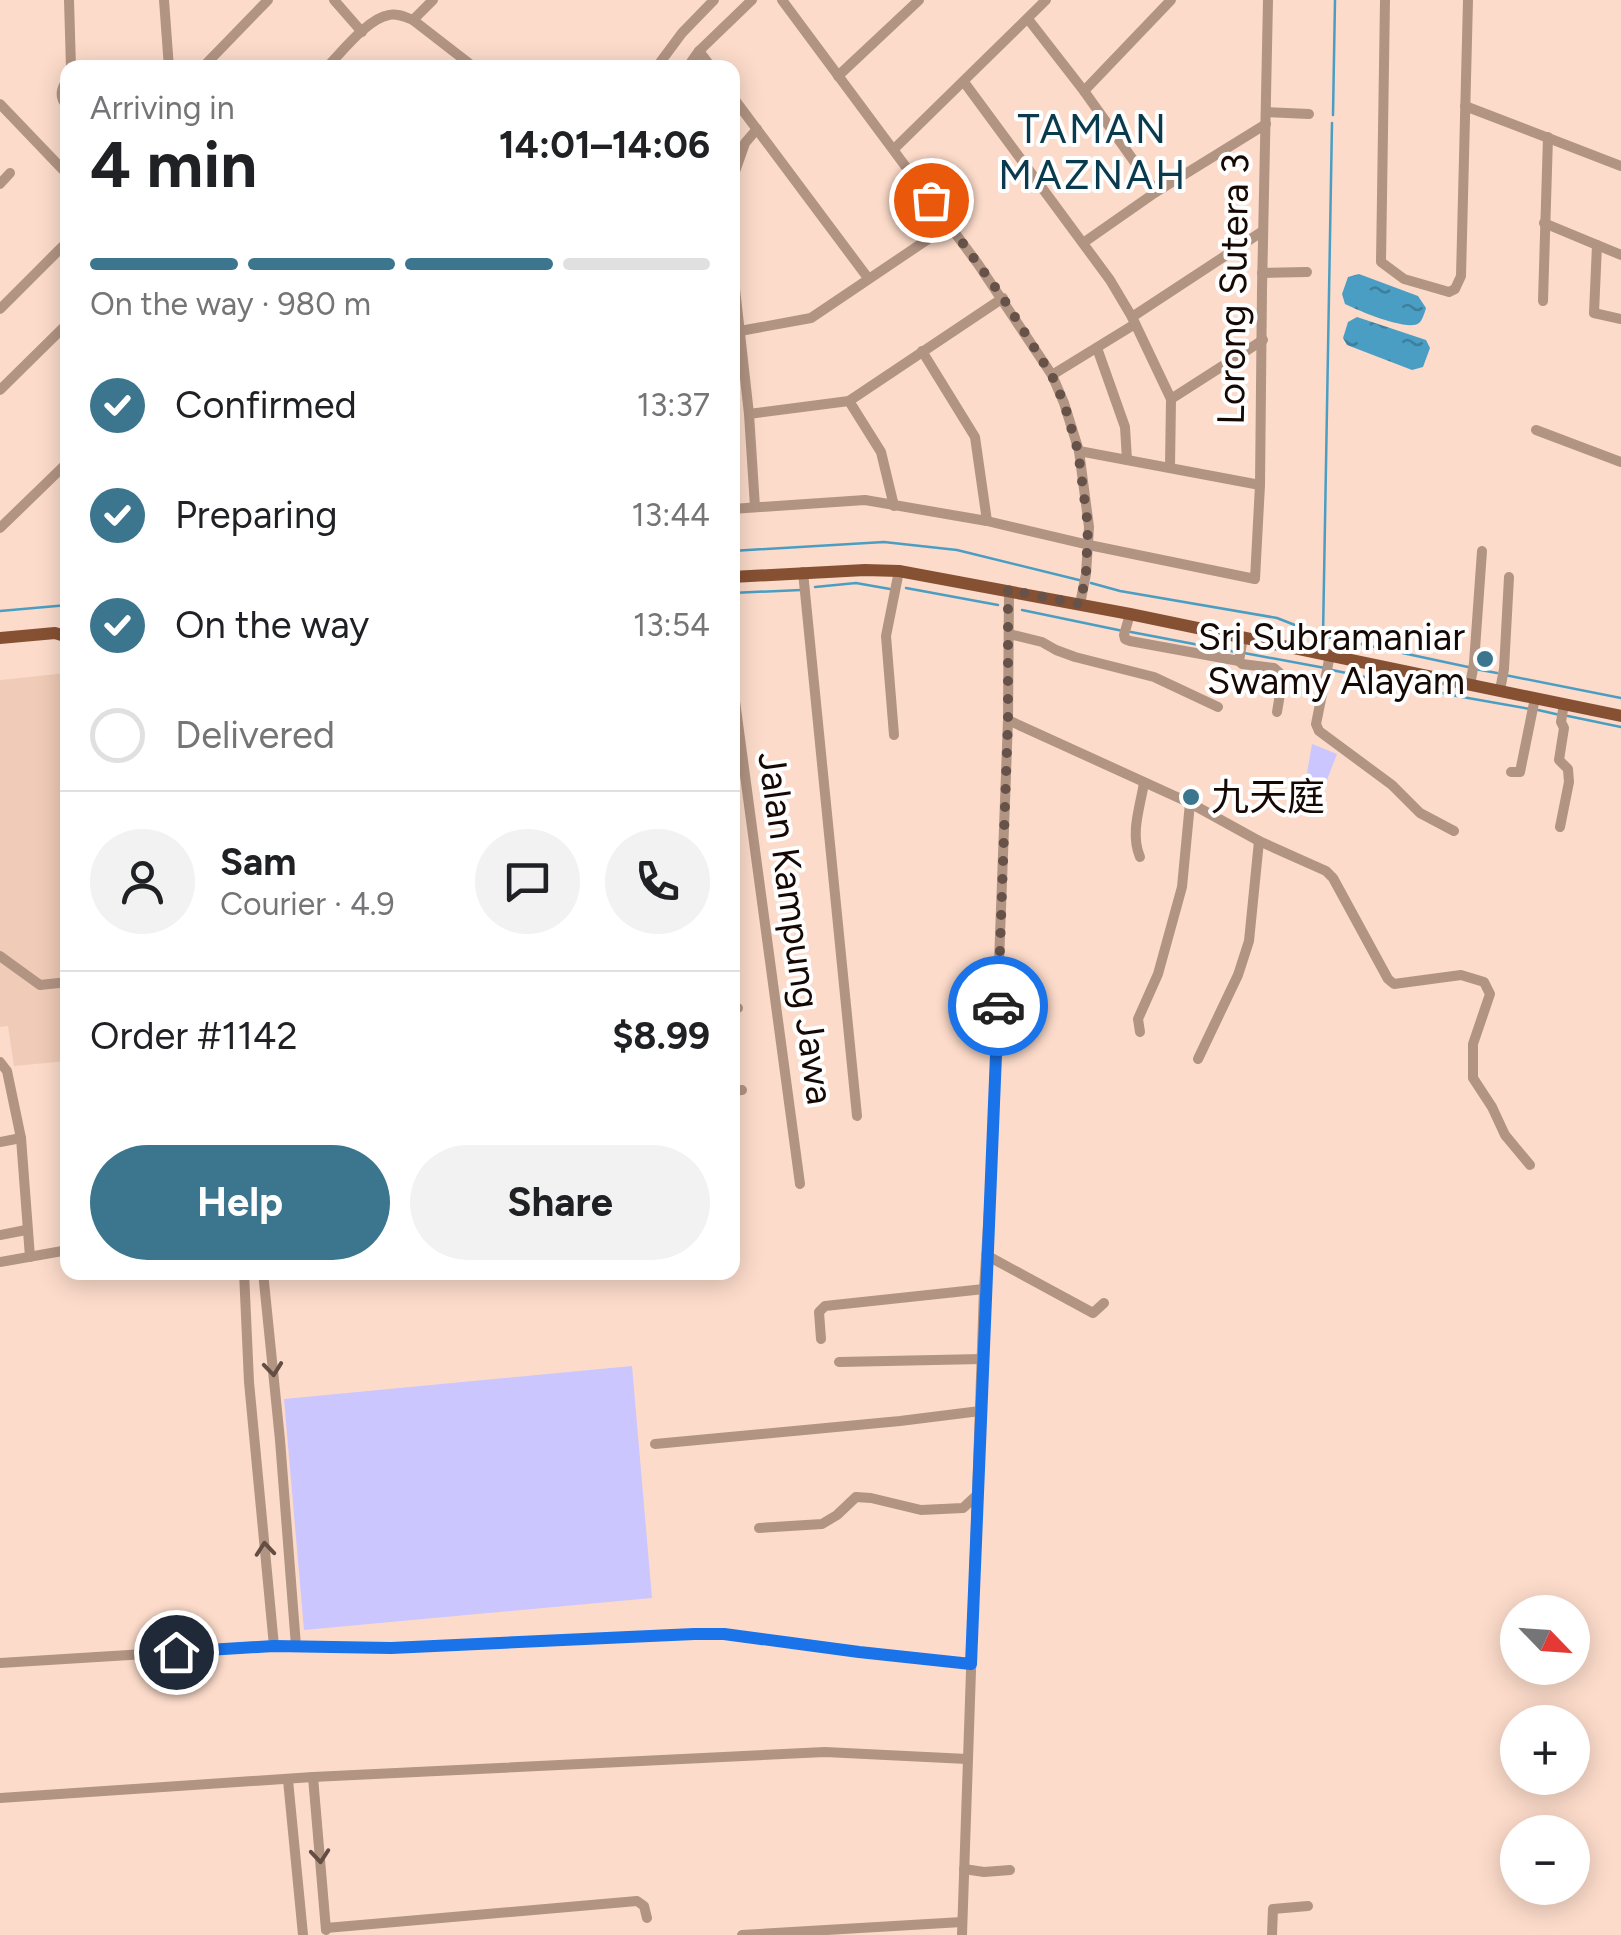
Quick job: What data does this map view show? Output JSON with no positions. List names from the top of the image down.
{
  "streets": {
    "street": ["Lorong Sutera 3", "Jalan Kampung Jawa"]
  },
  "districts": ["TAMAN MAZNAH"],
  "places": ["Sri Subramaniar Swamy Alayam", "九天庭"],
  "north": "bottom right",
  "page": {
    "heading": ["4 min", "Arriving in", "14:01–14:06"],
    "panel": [
      "Sam",
      "Courier · 4.9",
      "Order #1142",
      "$8.99"
    ],
    "bar": "On the way · 980 m",
    "list": [
      ["Confirmed", "13:37"],
      ["Preparing", "13:44"],
      ["On the way", "13:54"],
      "Delivered"
    ],
    "buttons": ["Help", "Share"],
    "map_buttons": ["+", "−"]
  }
}
